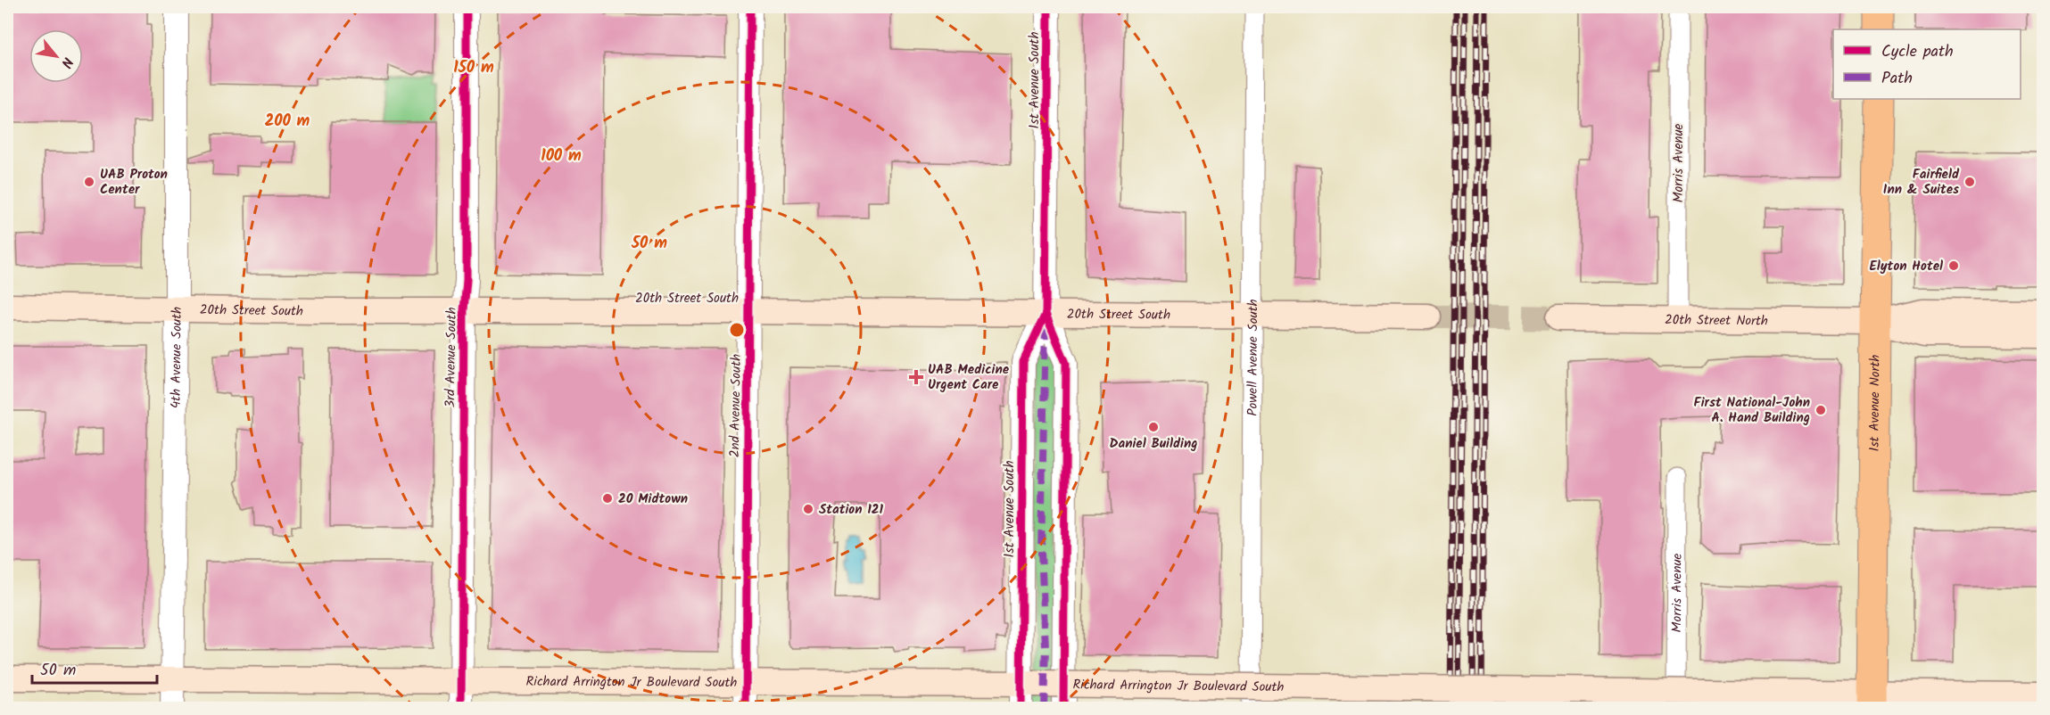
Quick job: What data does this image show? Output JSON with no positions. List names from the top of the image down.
{
  "streets": {
    "main road": [
      "20th Street South",
      "20th Street North",
      "1st Avenue North",
      "Richard Arrington Jr Boulevard South"
    ],
    "street": [
      "1st Avenue South",
      "Morris Avenue",
      "4th Avenue South",
      "3rd Avenue South",
      "Powell Avenue South",
      "2nd Avenue South"
    ]
  },
  "crossings": [
    ["1st Avenue South", "20th Street South"],
    ["1st Avenue South", "Richard Arrington Jr Boulevard South"],
    ["Morris Avenue", "20th Street North"],
    ["20th Street South", "4th Avenue South"],
    ["20th Street South", "3rd Avenue South"],
    ["20th Street South", "Powell Avenue South"],
    ["20th Street South", "2nd Avenue South"],
    ["20th Street North", "1st Avenue North"],
    ["4th Avenue South", "Richard Arrington Jr Boulevard South"],
    ["3rd Avenue South", "Richard Arrington Jr Boulevard South"],
    ["1st Avenue North", "Richard Arrington Jr Boulevard South"],
    ["2nd Avenue South", "Richard Arrington Jr Boulevard South"]
  ],
  "places": {
    "other": [
      "UAB Proton Center",
      "Fairfield Inn & Suites",
      "Elyton Hotel",
      "First National-John A. Hand Building",
      "Daniel Building",
      "20 Midtown",
      "Station 121"
    ],
    "health": ["UAB Medicine Urgent Care"]
  },
  "legend": ["Cycle path", "Path"],
  "scale_bar": "50 m",
  "north": "bottom right",
  "rings": [
    "150 m",
    "200 m",
    "100 m",
    "50 m"
  ]
}
